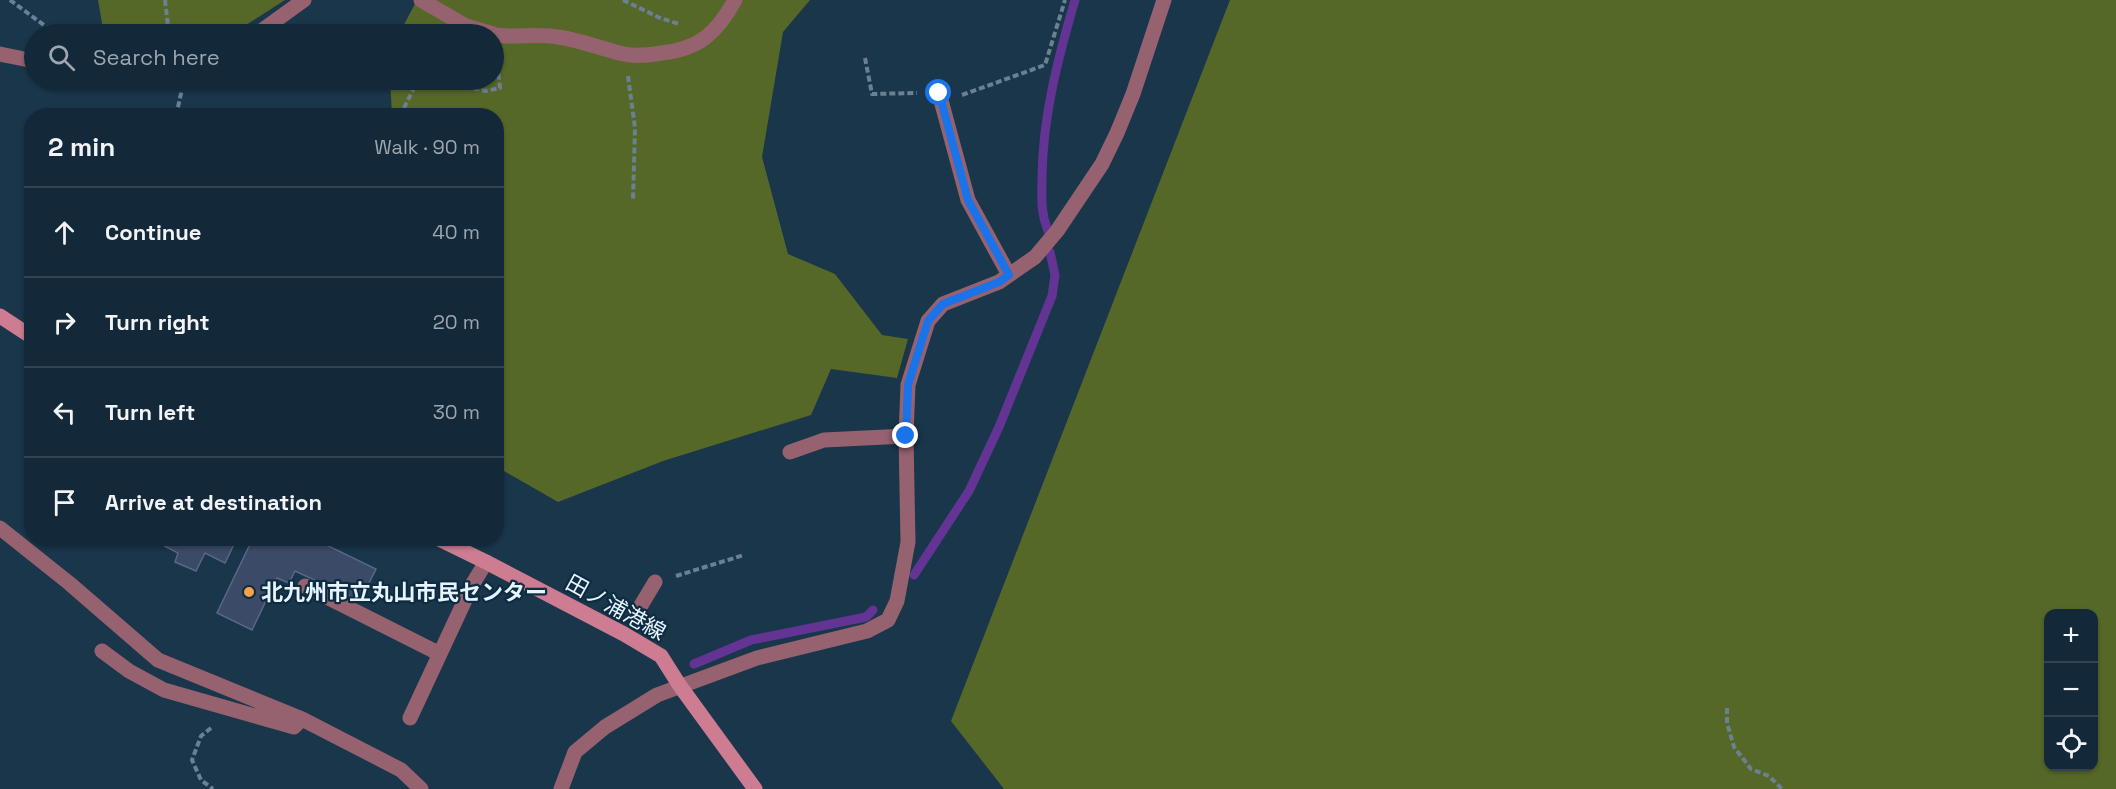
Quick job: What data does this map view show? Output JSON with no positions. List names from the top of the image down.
{
  "streets": {
    "main road": ["田ノ浦港線"]
  },
  "places": ["北九州市立丸山市民センター"],
  "page": {
    "search": "Search here",
    "heading": ["2 min", "Walk · 90 m"],
    "list": [
      ["Continue", "40 m"],
      ["Turn right", "20 m"],
      ["Turn left", "30 m"],
      "Arrive at destination"
    ],
    "map_buttons": ["+", "−"]
  }
}
